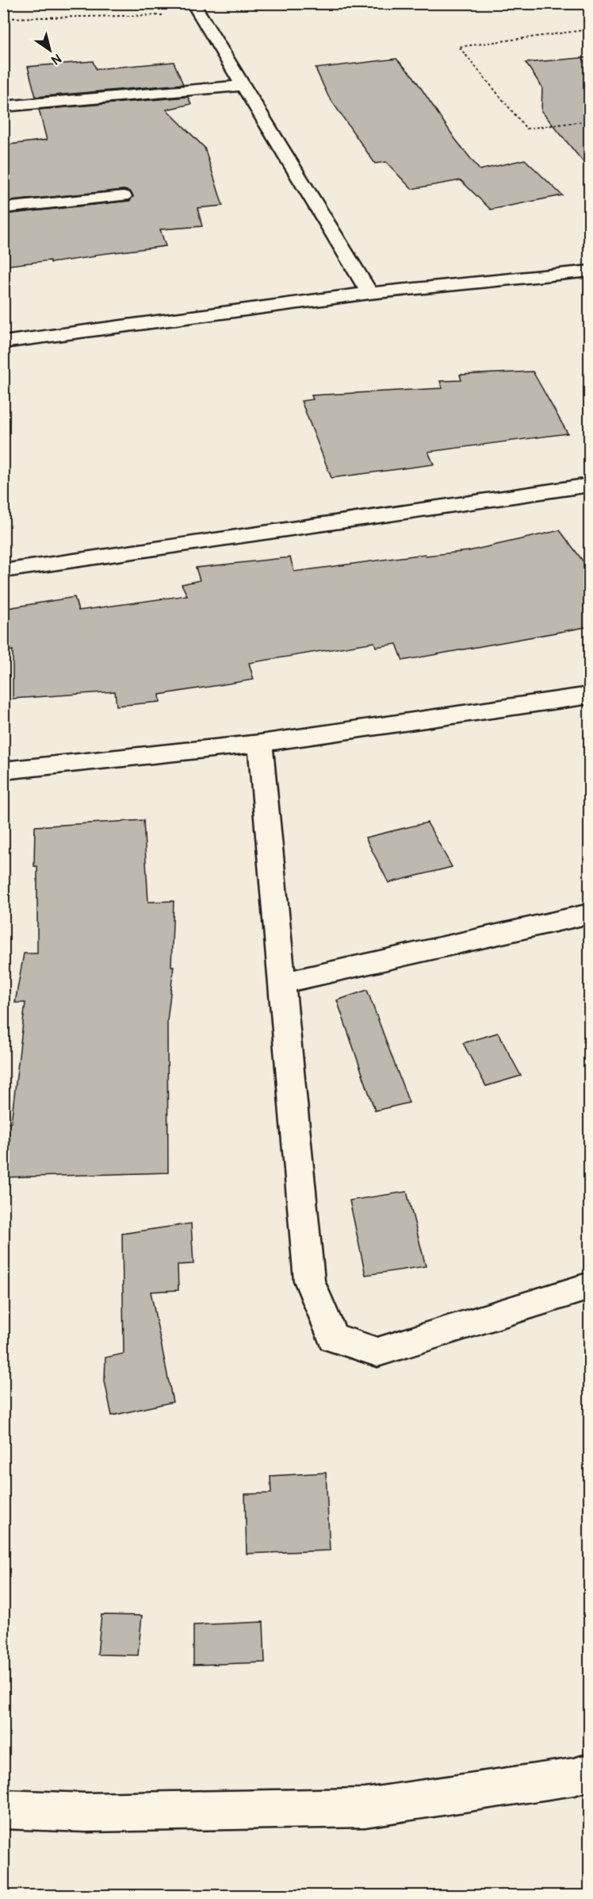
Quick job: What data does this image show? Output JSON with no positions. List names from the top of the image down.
{
  "north": "bottom right"
}
